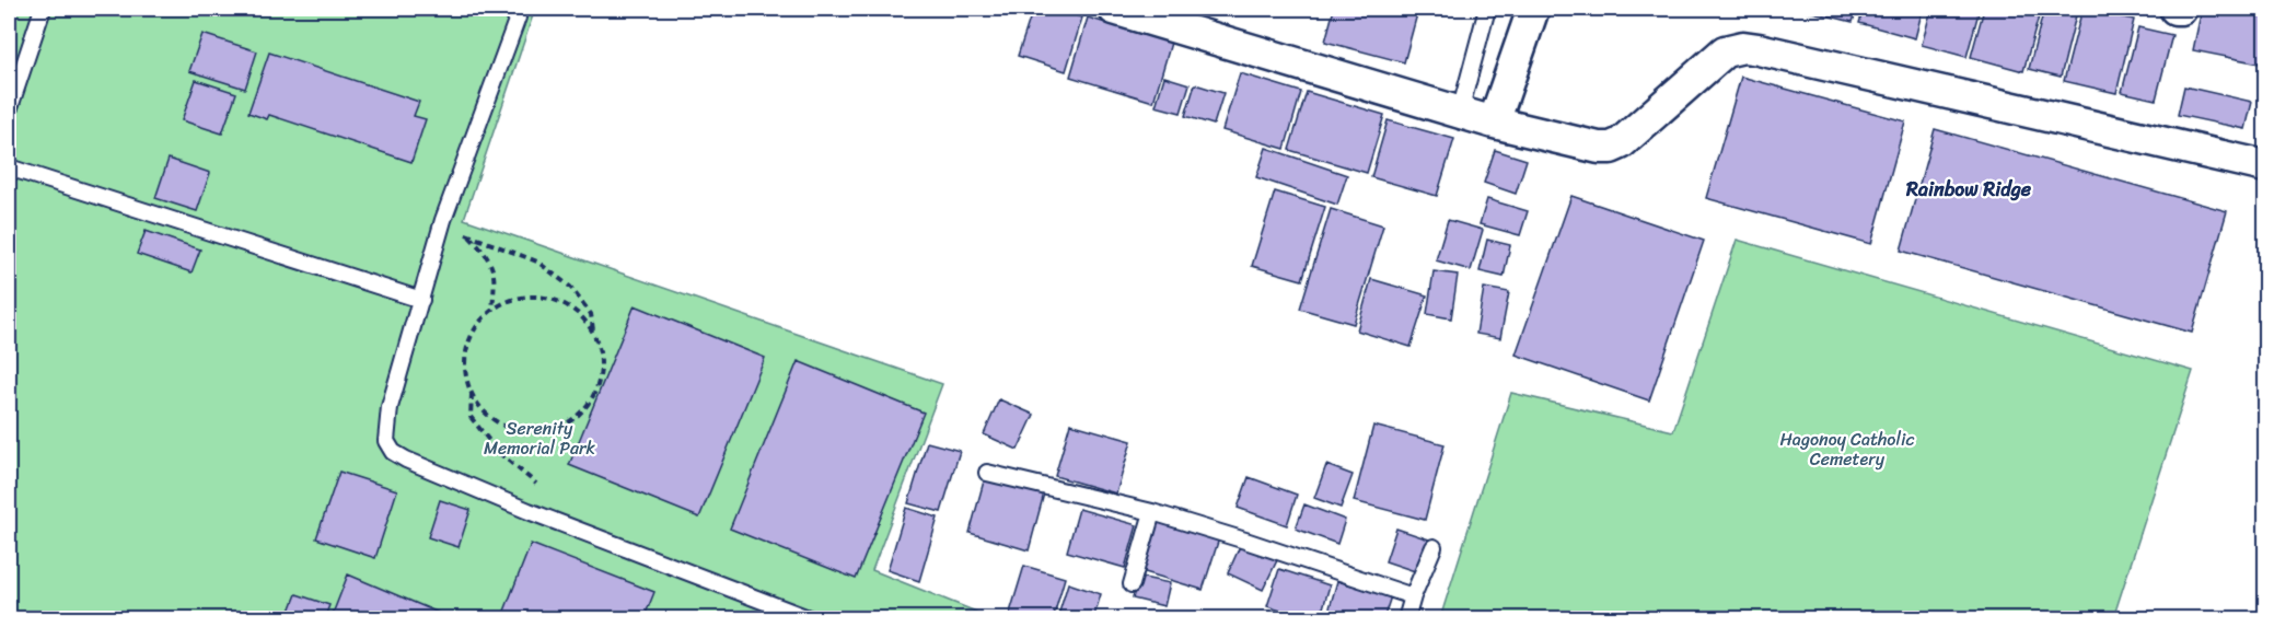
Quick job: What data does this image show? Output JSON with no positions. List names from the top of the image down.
{
  "districts": ["Rainbow Ridge"],
  "parks": ["Serenity Memorial Park", "Hagonoy Catholic Cemetery"]
}
